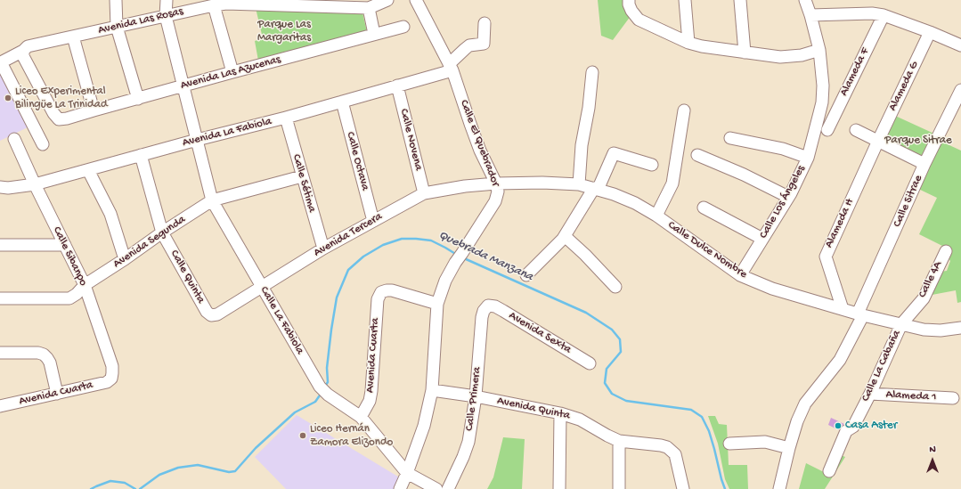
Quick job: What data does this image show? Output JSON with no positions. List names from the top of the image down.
{
  "streets": {
    "street": [
      "Avenida Las Rosas",
      "Alameda F",
      "Avenida Las Azucenas",
      "Alameda G",
      "Avenida La Fabiola",
      "Calle Novena",
      "Calle El Quebrador",
      "Calle Octava",
      "Calle Sétima",
      "Calle Sitrae",
      "Calle Los Ángeles",
      "Alameda H",
      "Avenida Tercera",
      "Avenida Segunda",
      "Calle Dulce Nombre",
      "Calle Sibanpo",
      "Calle Quinta",
      "Calle 4A",
      "Calle La Fabiola",
      "Avenida Sexta",
      "Avenida Cuarta",
      "Calle La Cabaña",
      "Alameda 1",
      "Calle Primera",
      "Avenida Quinta"
    ]
  },
  "crossings": [
    ["Avenida Las Rosas", "Avenida Las Azucenas"],
    ["Avenida Las Rosas", "Calle La Fabiola"],
    ["Avenida Las Azucenas", "Calle La Fabiola"],
    ["Alameda G", "Alameda H"],
    ["Avenida La Fabiola", "Calle Novena"],
    ["Avenida La Fabiola", "Calle El Quebrador"],
    ["Avenida La Fabiola", "Calle Octava"],
    ["Avenida La Fabiola", "Calle Sétima"],
    ["Avenida La Fabiola", "Calle Sibanpo"],
    ["Avenida La Fabiola", "Calle Quinta"],
    ["Avenida La Fabiola", "Calle La Fabiola"],
    ["Calle Novena", "Avenida Tercera"],
    ["Calle El Quebrador", "Avenida Tercera"],
    ["Calle El Quebrador", "Calle Dulce Nombre"],
    ["Calle El Quebrador", "Calle La Fabiola"],
    ["Calle El Quebrador", "Avenida Cuarta"],
    ["Calle El Quebrador", "Avenida Quinta"],
    ["Calle Octava", "Avenida Tercera"],
    ["Calle Sétima", "Avenida Tercera"],
    ["Calle Sétima", "Avenida Segunda"],
    ["Calle Sitrae", "Calle Dulce Nombre"],
    ["Calle Los Ángeles", "Calle Dulce Nombre"],
    ["Alameda H", "Calle Dulce Nombre"],
    ["Avenida Tercera", "Calle Dulce Nombre"],
    ["Avenida Tercera", "Calle Quinta"],
    ["Avenida Tercera", "Calle La Fabiola"],
    ["Avenida Segunda", "Calle Sibanpo"],
    ["Avenida Segunda", "Calle Quinta"],
    ["Avenida Segunda", "Calle La Fabiola"],
    ["Calle Dulce Nombre", "Calle 4A"],
    ["Calle Dulce Nombre", "Calle La Cabaña"],
    ["Calle Sibanpo", "Avenida Cuarta"],
    ["Calle 4A", "Calle La Cabaña"],
    ["Calle La Fabiola", "Avenida Cuarta"],
    ["Avenida Sexta", "Calle Primera"],
    ["Calle La Cabaña", "Alameda 1"],
    ["Calle Primera", "Avenida Quinta"]
  ],
  "water": ["Quebrada Manzana"],
  "parks": ["Parque Las Margaritas", "Parque Sitrae"],
  "places": ["Liceo Experimental Bilingüe La Trinidad", "Casa Aster", "Liceo Hernán Zamora Elizondo"],
  "north": "top"
}
